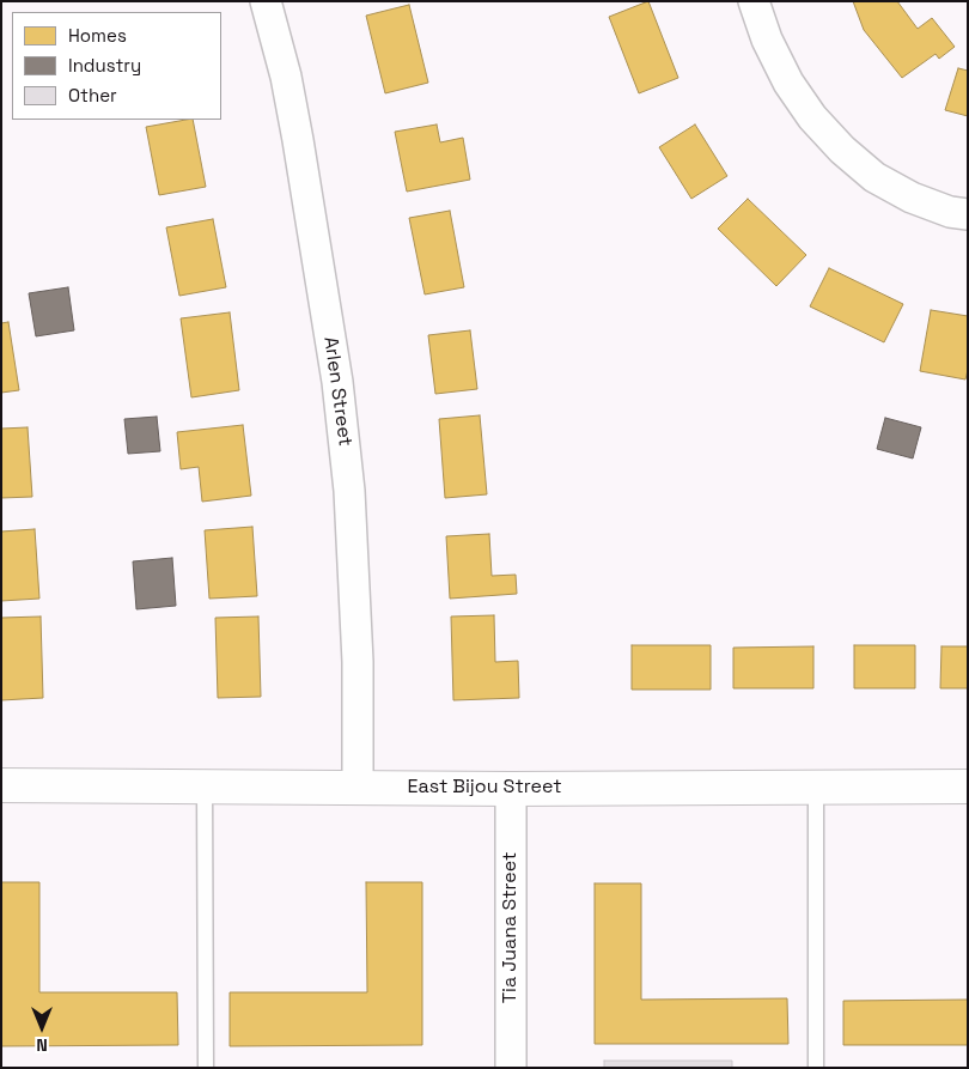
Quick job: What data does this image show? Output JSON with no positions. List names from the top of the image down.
{
  "streets": {
    "street": ["Arlen Street", "East Bijou Street", "Tia Juana Street"]
  },
  "crossings": [
    ["Arlen Street", "East Bijou Street"],
    ["East Bijou Street", "Tia Juana Street"]
  ],
  "legend": ["Homes", "Industry", "Other"],
  "north": "bottom"
}
